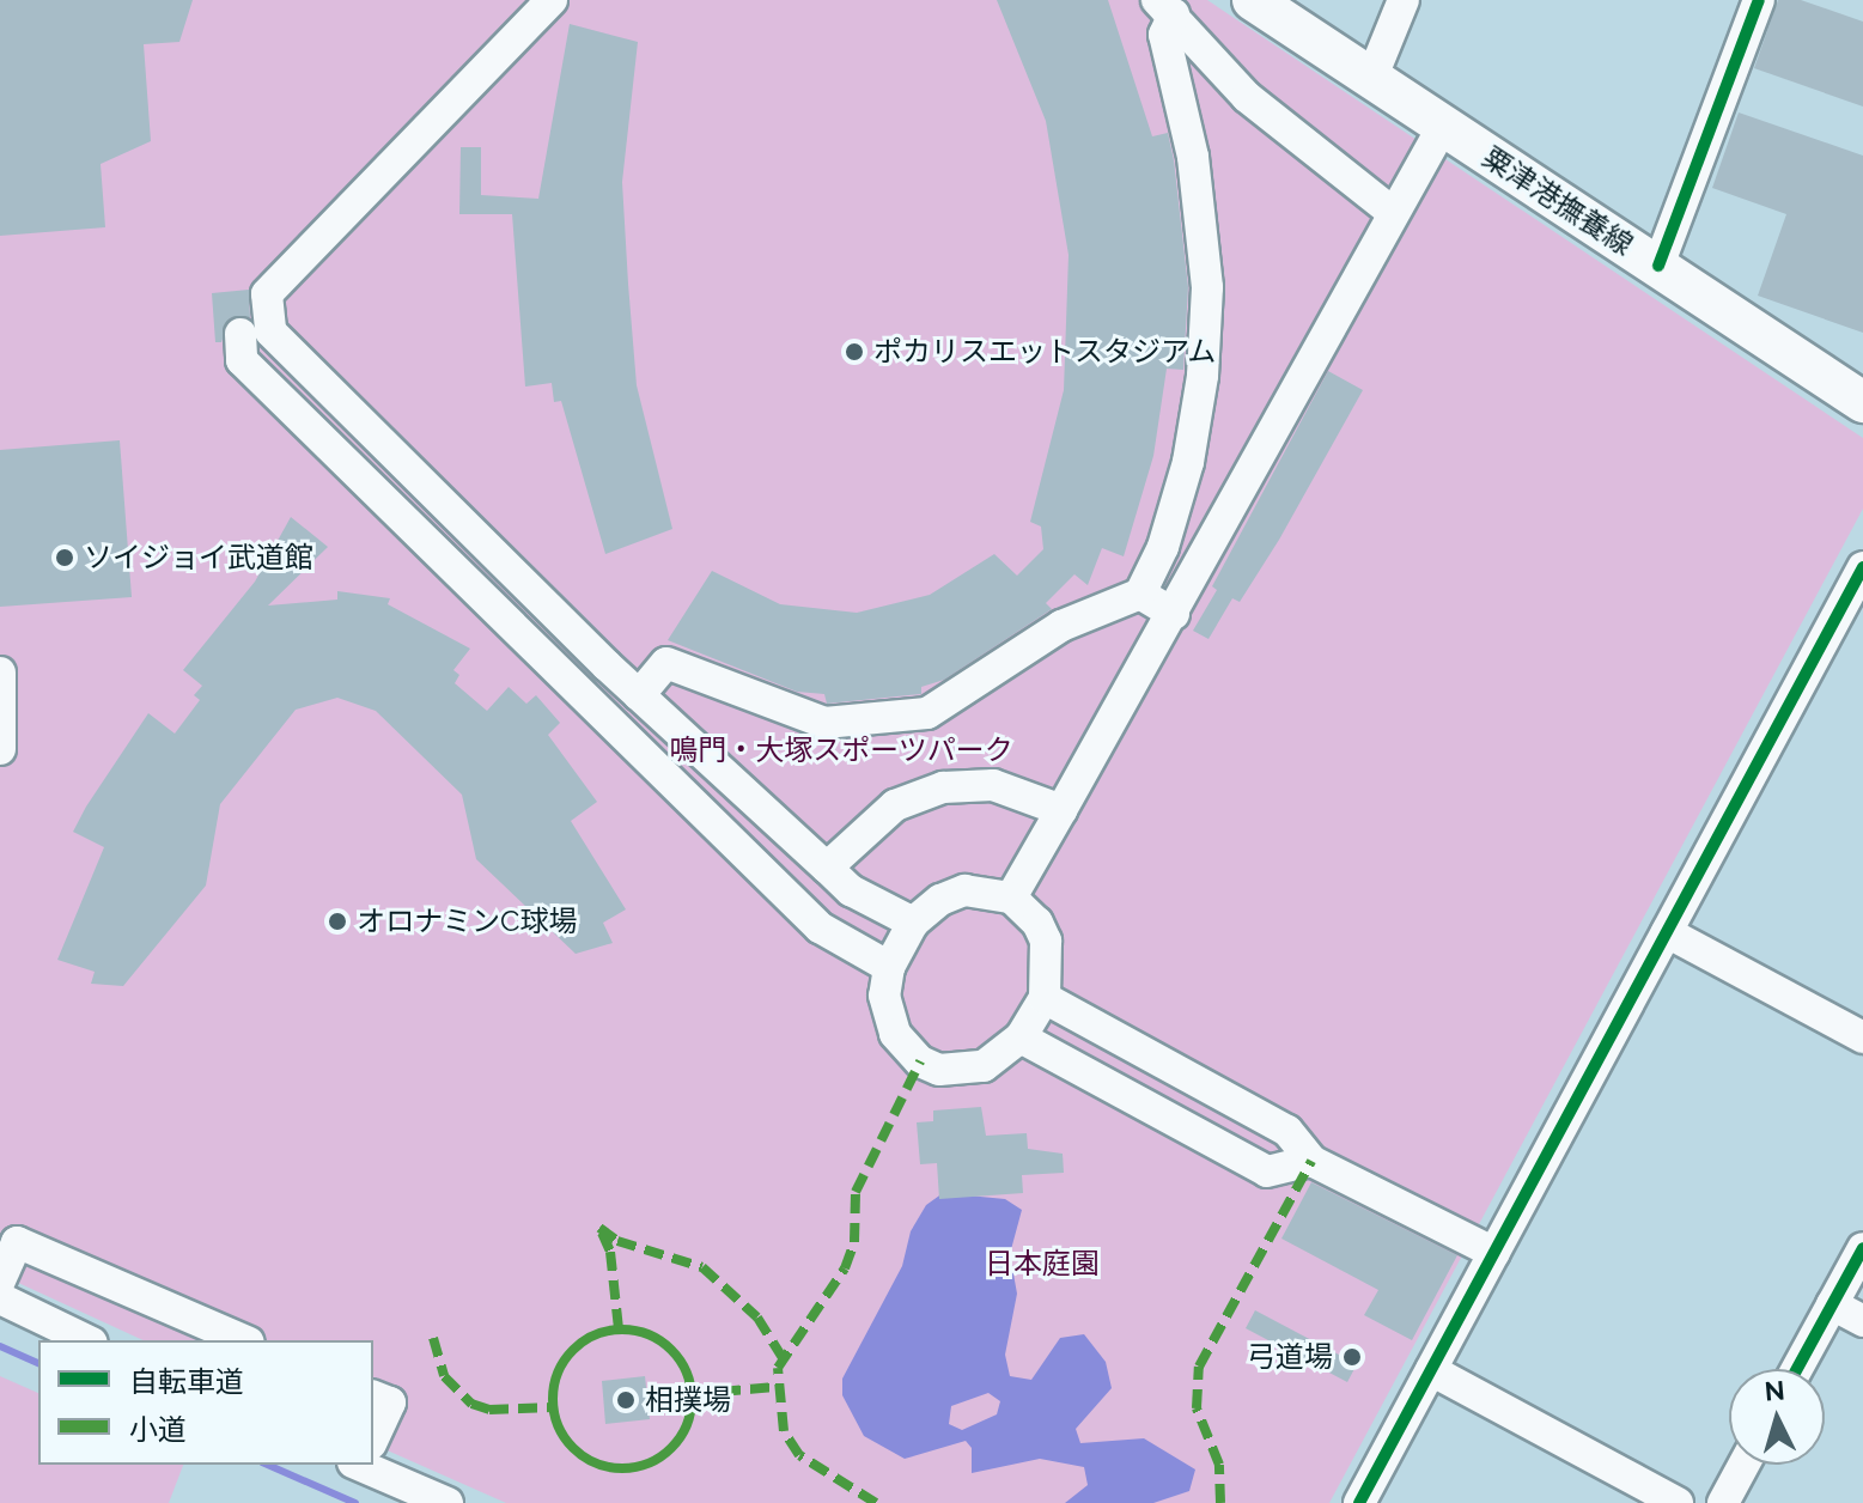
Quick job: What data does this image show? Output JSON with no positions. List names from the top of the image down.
{
  "streets": {
    "main road": ["粟津港撫養線"]
  },
  "parks": ["鳴門・大塚スポーツパーク", "日本庭園"],
  "places": [
    "ポカリスエットスタジアム",
    "ソイジョイ武道館",
    "オロナミンC球場",
    "弓道場",
    "相撲場"
  ],
  "legend": ["自転車道", "小道"],
  "north": "top"
}
